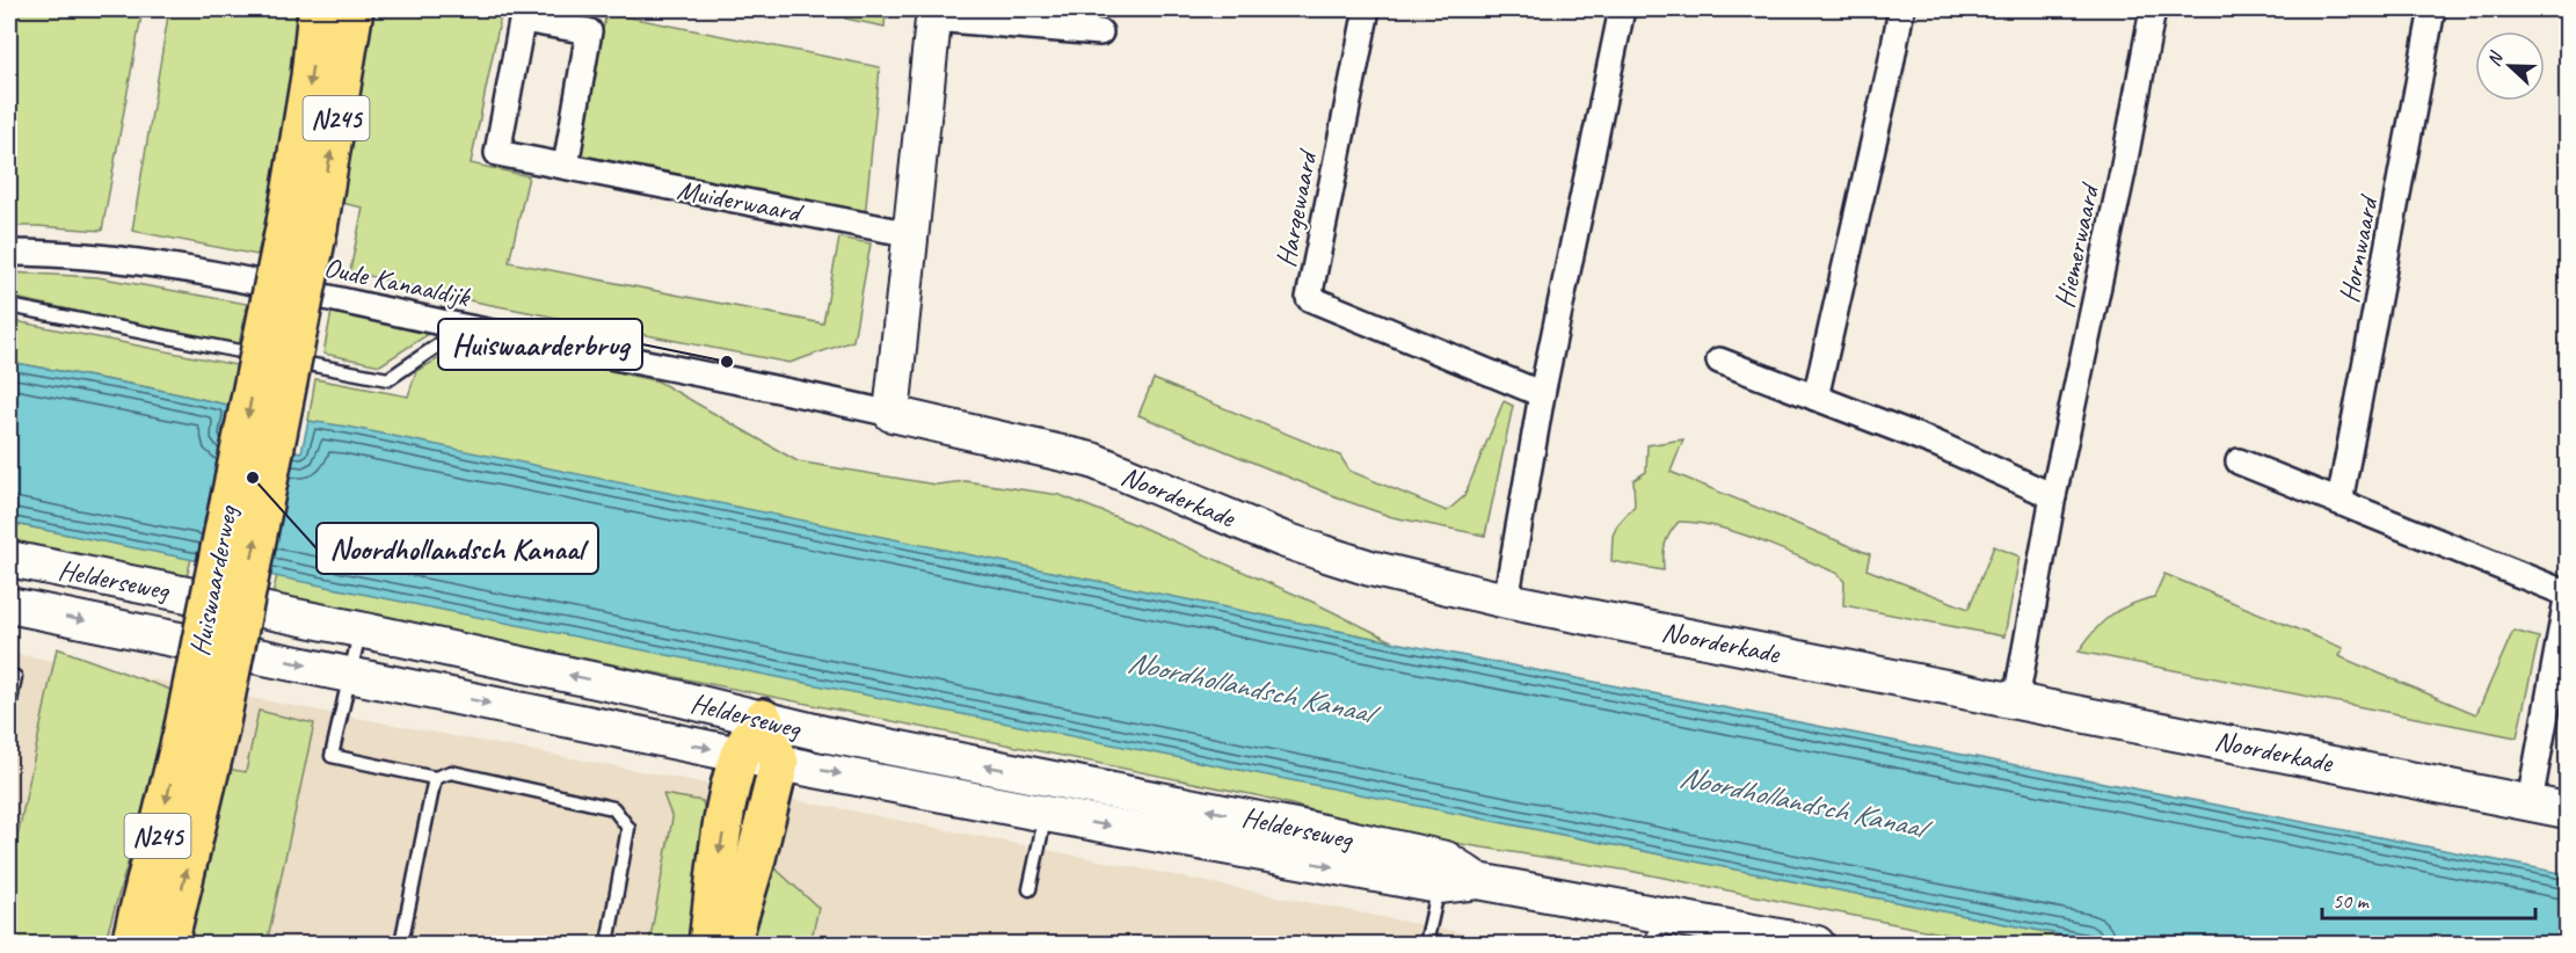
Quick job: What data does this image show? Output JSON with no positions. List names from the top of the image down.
{
  "streets": {
    "highway": ["N245", "Huiswaarderweg"],
    "main road": ["Noorderkade", "Helderseweg"],
    "street": [
      "Muiderwaard",
      "Hargewaard",
      "Hiemerwaard",
      "Hornwaard",
      "Oude Kanaaldijk"
    ]
  },
  "crossings": [
    ["Hiemerwaard", "Noorderkade"],
    ["Oude Kanaaldijk", "Noorderkade"]
  ],
  "water": ["Noordhollandsch Kanaal"],
  "places": ["Huiswaarderbrug", "Noordhollandsch Kanaal"],
  "scale_bar": "50 m",
  "north": "left"
}
